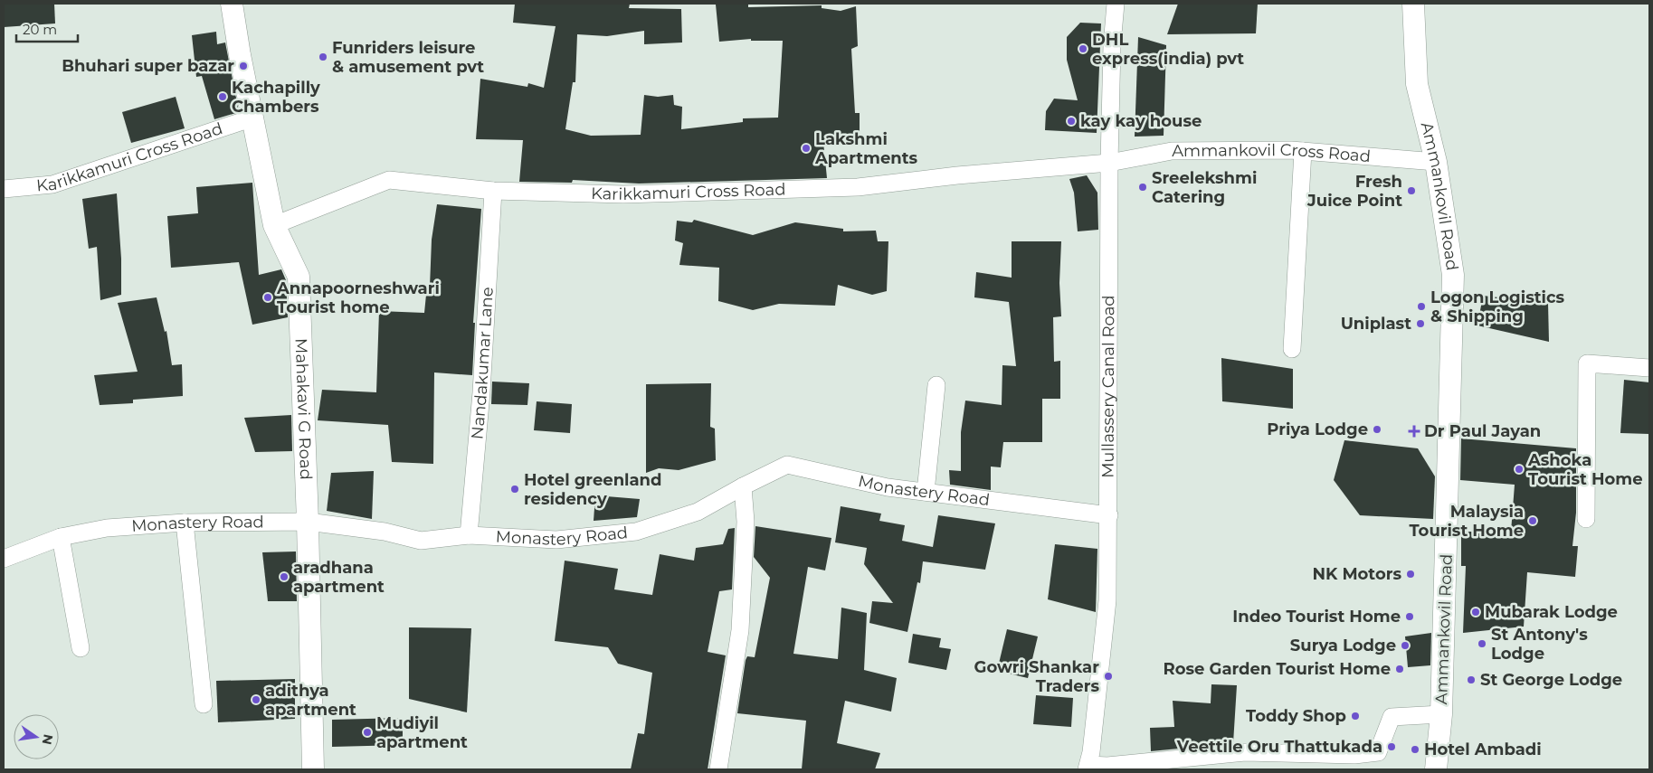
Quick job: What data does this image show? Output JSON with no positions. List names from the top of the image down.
{
  "streets": {
    "street": [
      "Ammankovil Cross Road",
      "Karikkamuri Cross Road",
      "Ammankovil Road",
      "Nandakumar Lane",
      "Mullassery Canal Road",
      "Mahakavi G Road",
      "Monastery Road"
    ]
  },
  "crossings": [
    ["Ammankovil Cross Road", "Karikkamuri Cross Road"],
    ["Ammankovil Cross Road", "Ammankovil Road"],
    ["Ammankovil Cross Road", "Mullassery Canal Road"],
    ["Karikkamuri Cross Road", "Nandakumar Lane"],
    ["Karikkamuri Cross Road", "Mullassery Canal Road"],
    ["Karikkamuri Cross Road", "Mahakavi G Road"],
    ["Nandakumar Lane", "Monastery Road"],
    ["Mullassery Canal Road", "Monastery Road"],
    ["Mahakavi G Road", "Monastery Road"]
  ],
  "places": {
    "other": [
      "DHL express(india) pvt",
      "Funriders leisure & amusement pvt",
      "Bhuhari super bazar",
      "Kachapilly Chambers",
      "kay kay house",
      "Lakshmi Apartments",
      "Sreelekshmi Catering",
      "Fresh Juice Point",
      "Annapoorneshwari Tourist home",
      "Logon Logistics & Shipping",
      "Uniplast",
      "Priya Lodge",
      "Ashoka Tourist Home",
      "Hotel greenland residency",
      "Malaysia Tourist Home",
      "NK Motors",
      "aradhana apartment",
      "Mubarak Lodge",
      "Indeo Tourist Home",
      "St Antony's Lodge",
      "Surya Lodge",
      "Rose Garden Tourist Home",
      "Gowri Shankar Traders",
      "St George Lodge",
      "adithya apartment",
      "Toddy Shop",
      "Mudiyil apartment",
      "Veettile Oru Thattukada",
      "Hotel Ambadi"
    ],
    "health": ["Dr Paul Jayan"]
  },
  "scale_bar": "20 m",
  "north": "right"
}
